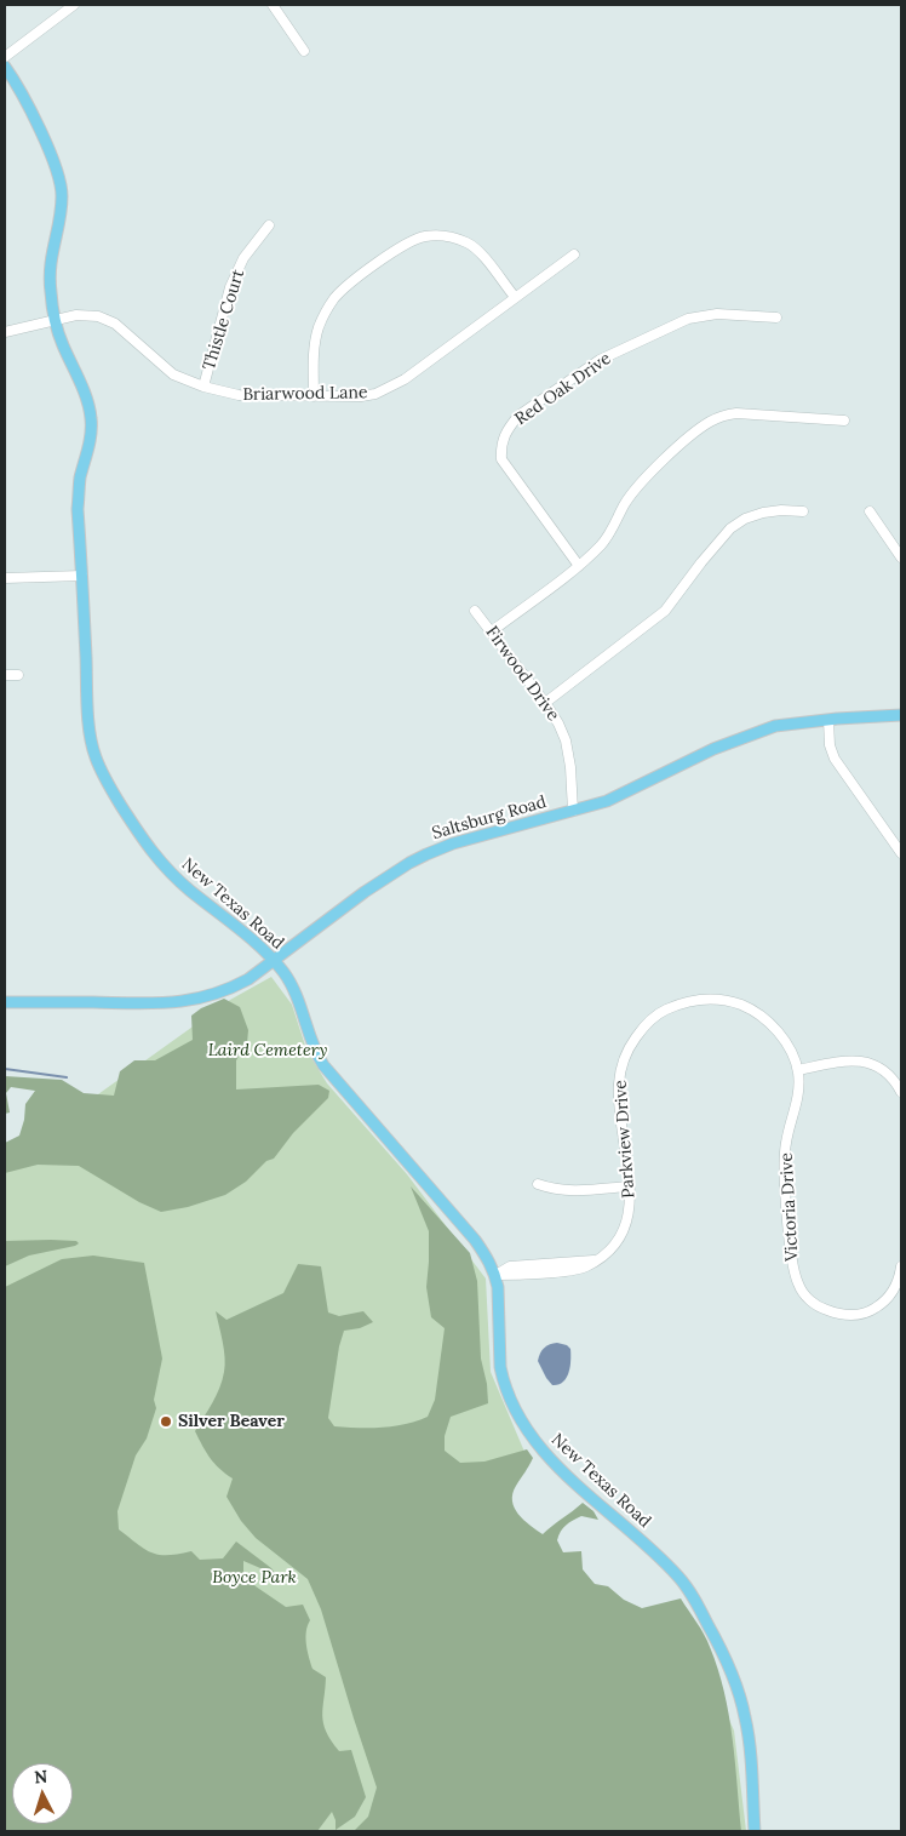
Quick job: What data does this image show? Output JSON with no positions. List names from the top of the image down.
{
  "streets": {
    "main road": ["Saltsburg Road", "New Texas Road"],
    "street": [
      "Thistle Court",
      "Red Oak Drive",
      "Briarwood Lane",
      "Firwood Drive",
      "Parkview Drive",
      "Victoria Drive"
    ]
  },
  "crossings": [
    ["Thistle Court", "Briarwood Lane"],
    ["Briarwood Lane", "New Texas Road"],
    ["Firwood Drive", "Saltsburg Road"],
    ["Saltsburg Road", "New Texas Road"],
    ["New Texas Road", "Parkview Drive"],
    ["Parkview Drive", "Victoria Drive"]
  ],
  "parks": ["Laird Cemetery", "Boyce Park"],
  "places": ["Silver Beaver"],
  "north": "top"
}
